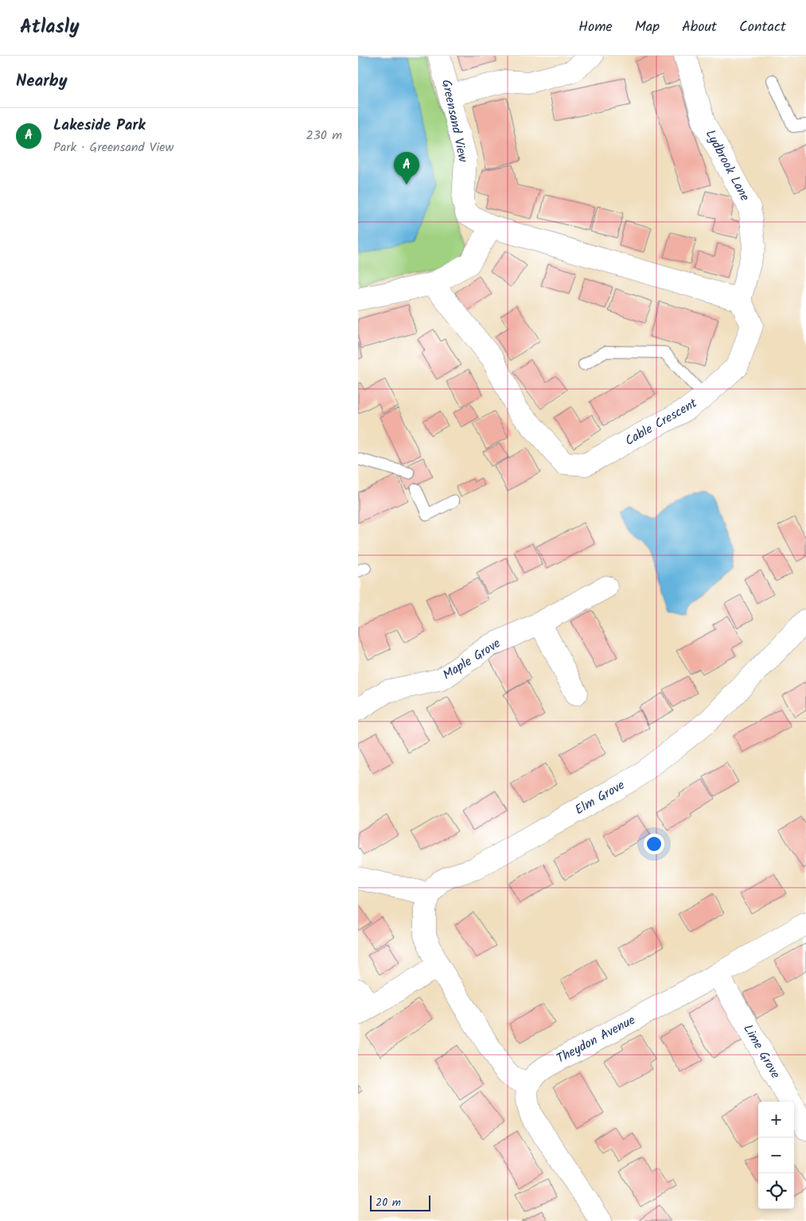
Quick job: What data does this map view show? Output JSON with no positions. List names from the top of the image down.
{
  "streets": {
    "street": [
      "Greensand View",
      "Lydbrook Lane",
      "Cable Crescent",
      "Maple Grove",
      "Elm Grove",
      "Theydon Avenue",
      "Lime Grove"
    ]
  },
  "crossings": [
    ["Lydbrook Lane", "Cable Crescent"],
    ["Elm Grove", "Theydon Avenue"],
    ["Theydon Avenue", "Lime Grove"]
  ],
  "scale_bar": "20 m",
  "page": {
    "header": "Atlasly",
    "nav": [
      "Home",
      "Map",
      "About",
      "Contact"
    ],
    "heading": "Nearby",
    "list": [
      {
        "mark": "A",
        "name": "Lakeside Park",
        "note": "Park · Greensand View",
        "value": "230 m"
      }
    ],
    "pins": "A",
    "map_buttons": ["+", "−"],
    "scale": "20 m"
  }
}
